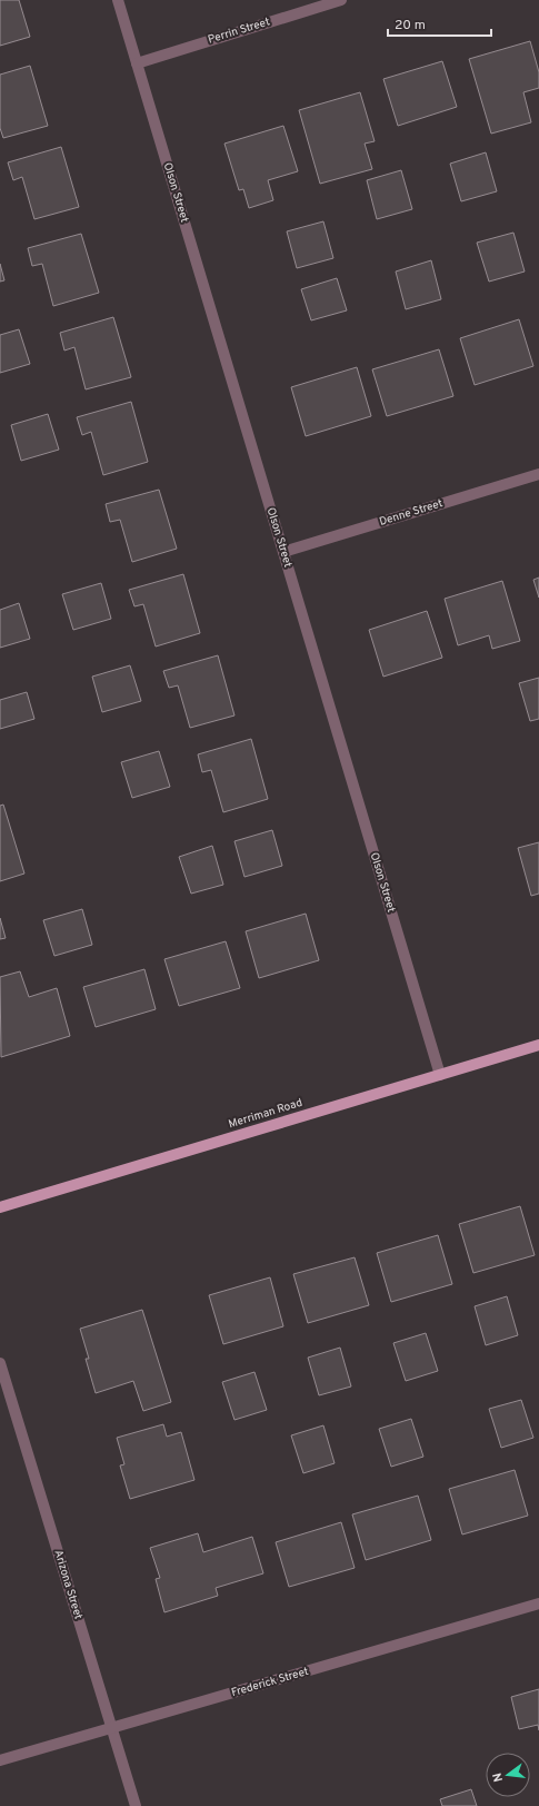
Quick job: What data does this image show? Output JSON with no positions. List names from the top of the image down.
{
  "streets": {
    "main road": ["Merriman Road"],
    "street": [
      "Perrin Street",
      "Olson Street",
      "Denne Street",
      "Arizona Street",
      "Frederick Street"
    ]
  },
  "crossings": [
    ["Perrin Street", "Olson Street"],
    ["Olson Street", "Denne Street"],
    ["Olson Street", "Merriman Road"],
    ["Arizona Street", "Frederick Street"]
  ],
  "scale_bar": "20 m",
  "north": "left"
}
